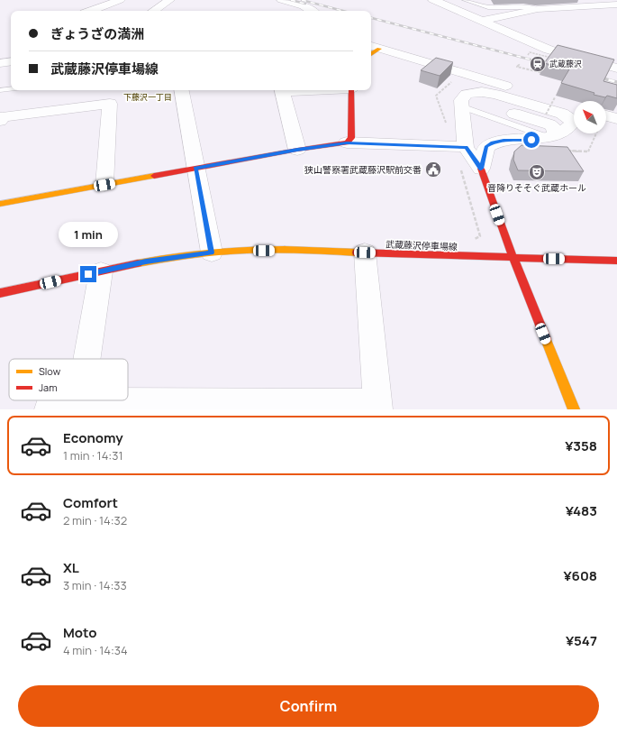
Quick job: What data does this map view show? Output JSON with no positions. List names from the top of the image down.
{
  "streets": {
    "street": ["武蔵藤沢停車場線"]
  },
  "districts": ["下藤沢一丁目"],
  "places": {
    "station": ["武蔵藤沢"],
    "public building": ["狭山警察署武蔵藤沢駅前交番"],
    "theatre": ["音降りそそぐ武蔵ホール"]
  },
  "legend": ["Slow", "Jam"],
  "north": "top left",
  "page": {
    "banner": ["ぎょうざの満洲", "武蔵藤沢停車場線"],
    "bubble": "1 min",
    "list": [
      {
        "name": "Economy",
        "note": "1 min · 14:31",
        "value": "¥358"
      },
      {
        "name": "Comfort",
        "note": "2 min · 14:32",
        "value": "¥483"
      },
      {
        "name": "XL",
        "note": "3 min · 14:33",
        "value": "¥608"
      },
      {
        "name": "Moto",
        "note": "4 min · 14:34",
        "value": "¥547"
      }
    ],
    "buttons": "Confirm"
  }
}
